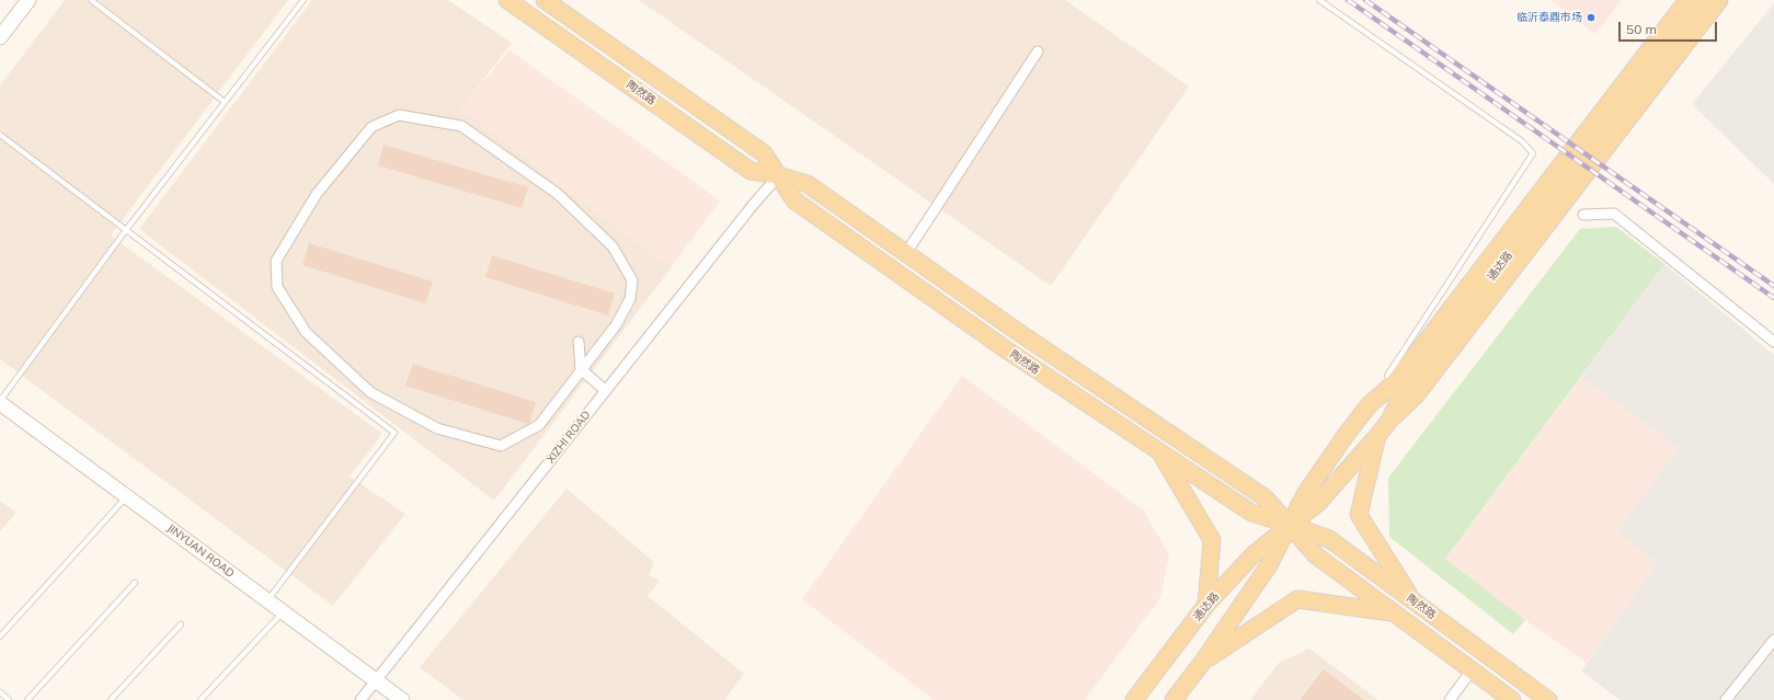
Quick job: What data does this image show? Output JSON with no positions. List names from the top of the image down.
{
  "streets": {
    "main road": ["陶然路", "通达路"],
    "street": ["XIZHI ROAD", "JINYUAN ROAD"]
  },
  "crossings": [
    ["陶然路", "通达路"],
    ["陶然路", "XIZHI ROAD"],
    ["XIZHI ROAD", "JINYUAN ROAD"]
  ],
  "places": ["临沂泰鼎市场"],
  "scale_bar": "50 m"
}
